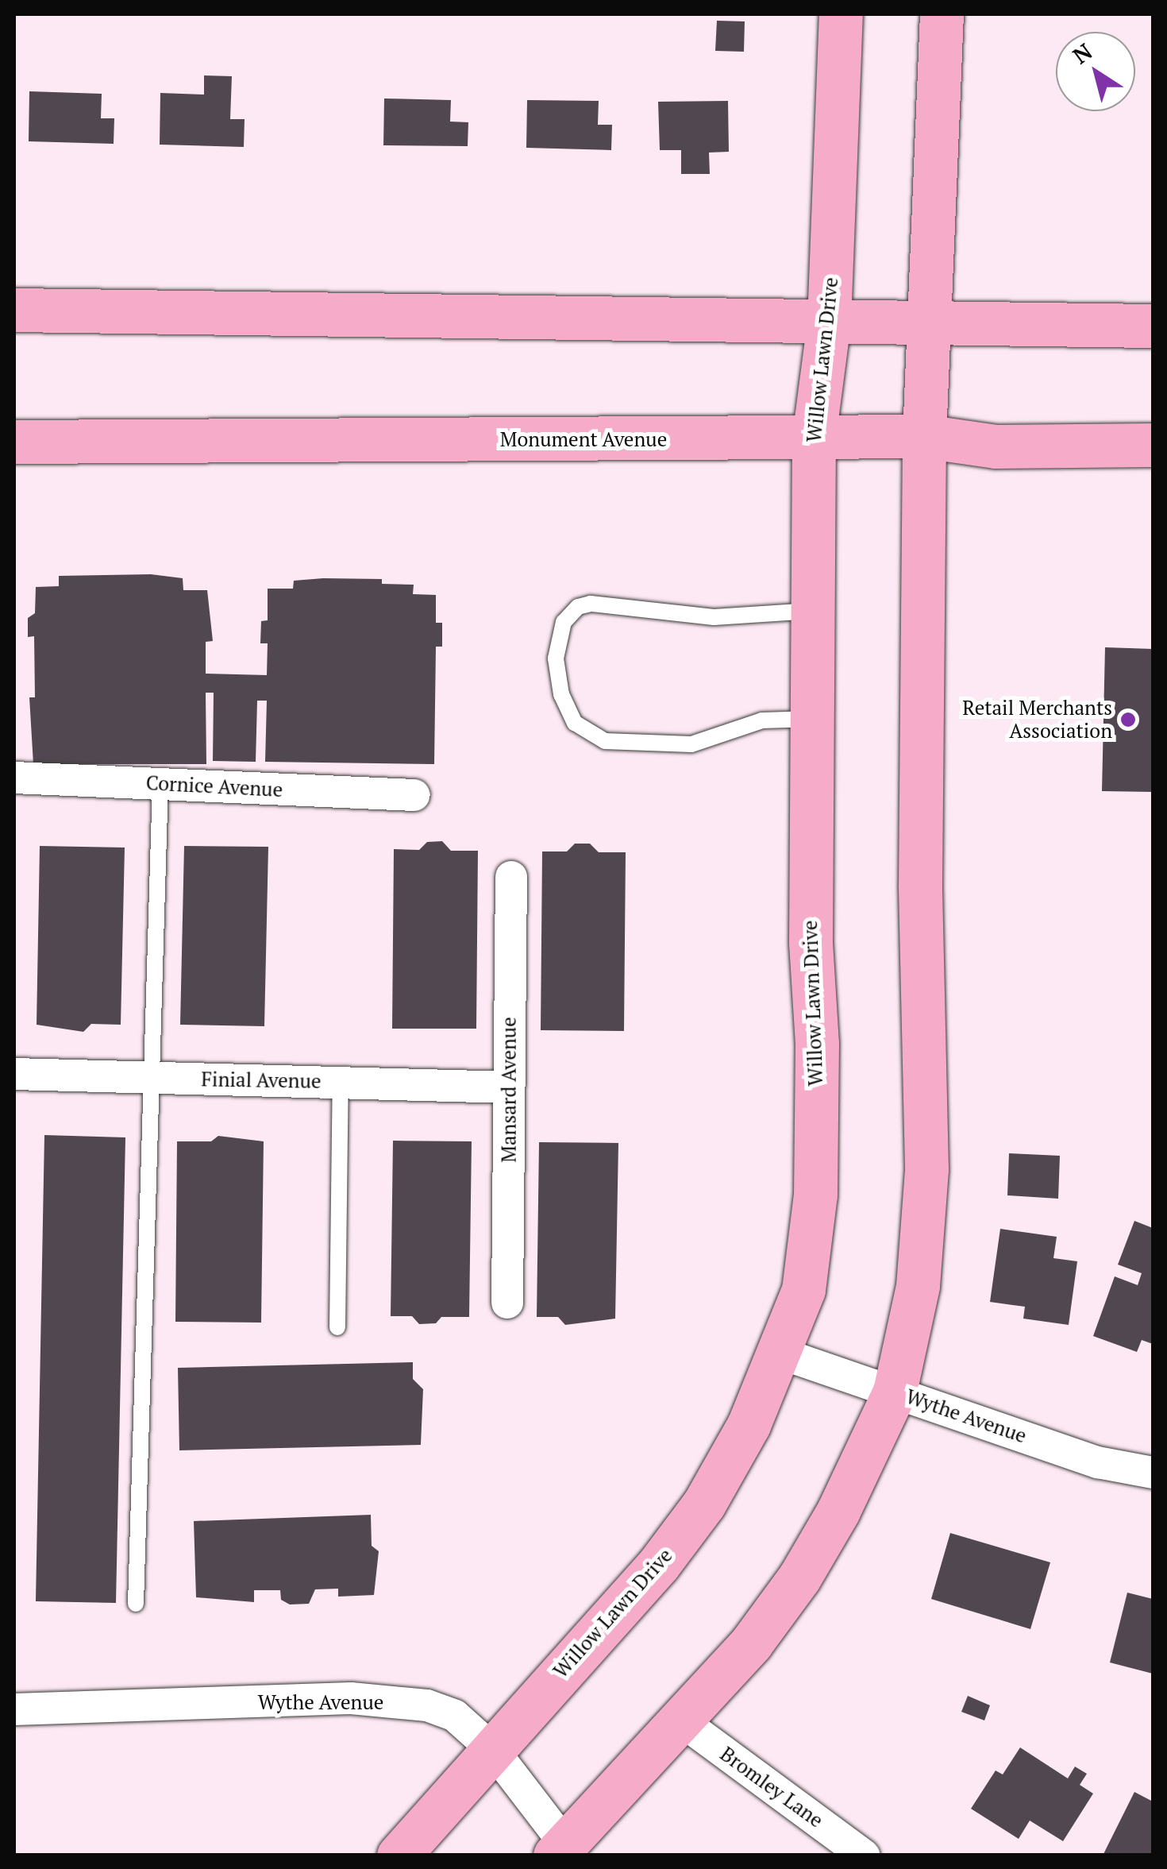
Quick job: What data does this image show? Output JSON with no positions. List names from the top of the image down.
{
  "streets": {
    "main road": ["Willow Lawn Drive", "Monument Avenue"],
    "street": [
      "Cornice Avenue",
      "Finial Avenue",
      "Mansard Avenue",
      "Wythe Avenue",
      "Bromley Lane"
    ]
  },
  "crossings": [
    ["Willow Lawn Drive", "Monument Avenue"],
    ["Willow Lawn Drive", "Wythe Avenue"],
    ["Finial Avenue", "Mansard Avenue"]
  ],
  "places": ["Retail Merchants Association"],
  "north": "top left"
}
